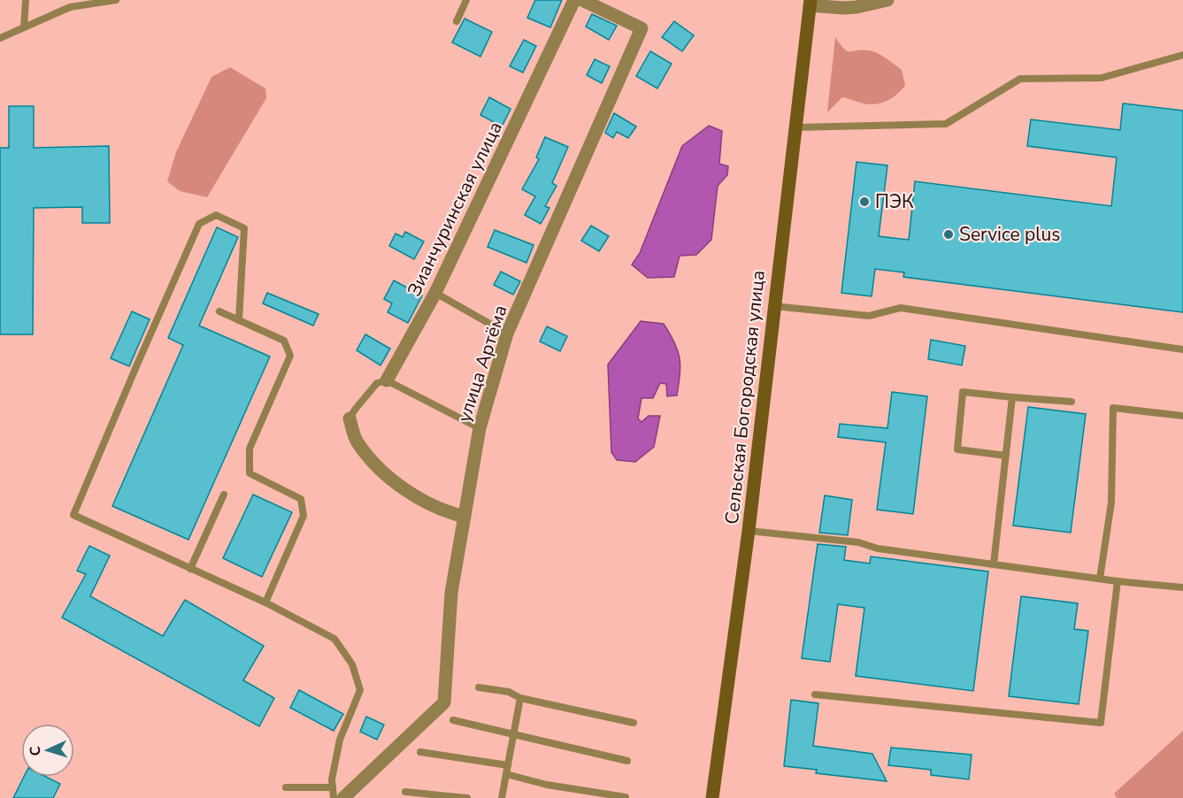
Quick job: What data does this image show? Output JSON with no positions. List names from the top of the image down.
{
  "streets": {
    "main road": ["Сельская Богородская улица"],
    "street": ["Зианчуринская улица", "улица Артёма"]
  },
  "places": ["ПЭК", "Service plus"],
  "north": "left"
}
